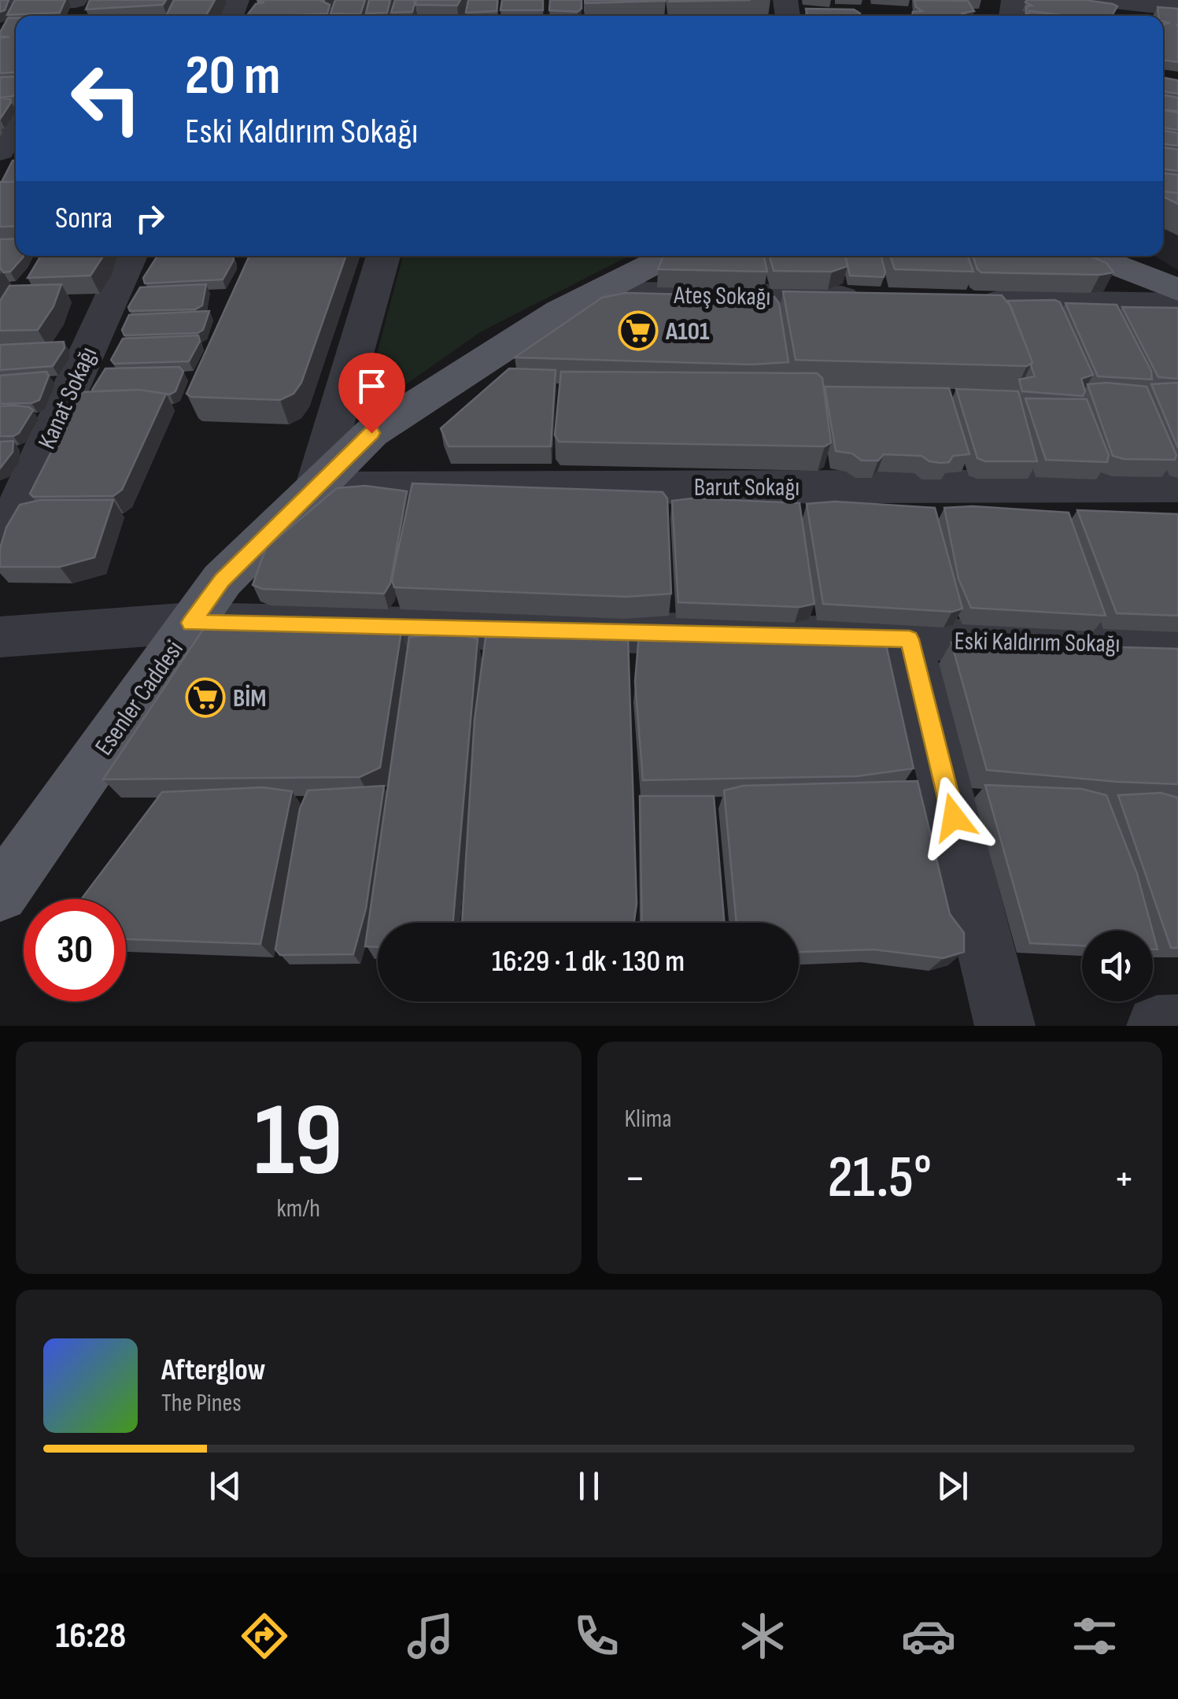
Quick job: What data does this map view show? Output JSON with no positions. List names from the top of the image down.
{
  "streets": {
    "main road": ["Esenler Caddesi"],
    "street": [
      "Ateş Sokağı",
      "Kanat Sokağı",
      "Barut Sokağı",
      "Eski Kaldırım Sokağı"
    ]
  },
  "crossings": [
    ["Ateş Sokağı", "Esenler Caddesi"],
    ["Barut Sokağı", "Esenler Caddesi"],
    ["Eski Kaldırım Sokağı", "Esenler Caddesi"]
  ],
  "places": {
    "supermarket": ["A101", "BİM"]
  },
  "page": {
    "turn": ["20 m", "Eski Kaldırım Sokağı"],
    "then": "Sonra",
    "limit": "30",
    "trip": "16:29 · 1 dk · 130 m",
    "tile": [
      ["19", "km/h"],
      "Klima"
    ],
    "heat": ["−", "21.5°", "+"],
    "song": ["Afterglow", "The Pines"],
    "tabs": "16:28"
  }
}
